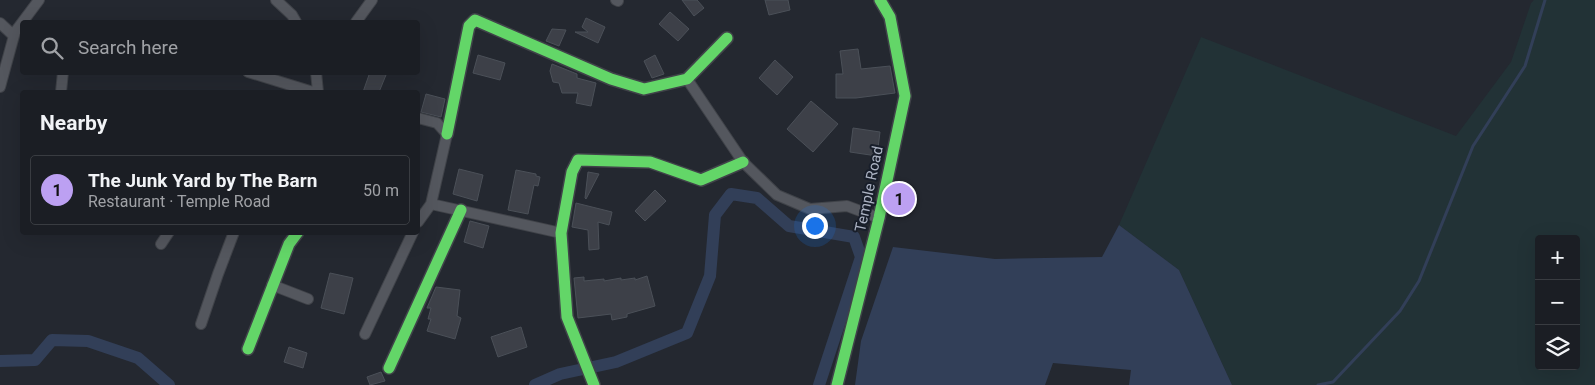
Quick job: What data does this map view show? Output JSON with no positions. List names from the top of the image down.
{
  "streets": {
    "street": ["Temple Road"]
  },
  "page": {
    "search": "Search here",
    "heading": "Nearby",
    "list": [
      {
        "mark": "1",
        "name": "The Junk Yard by The Barn",
        "note": "Restaurant · Temple Road",
        "value": "50 m"
      }
    ],
    "pins": "1",
    "map_buttons": ["+", "−"]
  }
}
